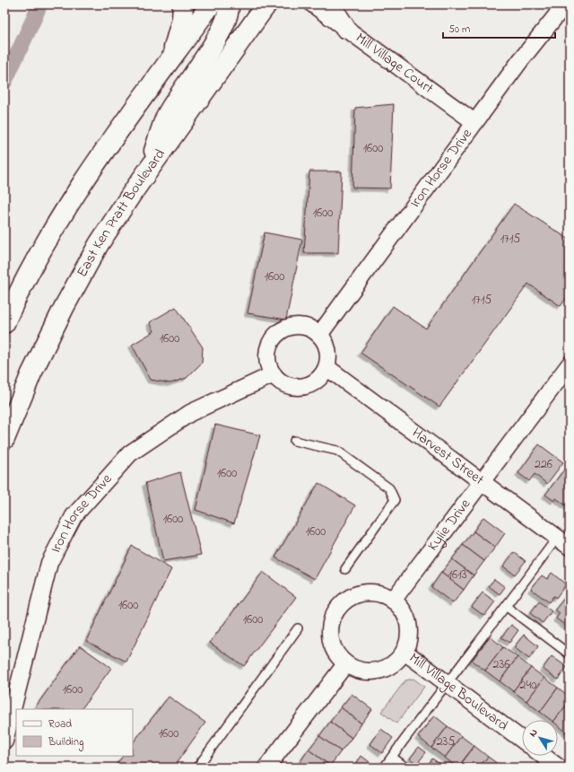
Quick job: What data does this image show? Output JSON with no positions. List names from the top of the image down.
{
  "streets": {
    "highway": ["East Ken Pratt Boulevard"],
    "street": [
      "Mill Village Court",
      "Iron Horse Drive",
      "Harvest Street",
      "Kylie Drive",
      "Mill Village Boulevard"
    ]
  },
  "crossings": [
    ["Mill Village Court", "Iron Horse Drive"],
    ["Iron Horse Drive", "Harvest Street"],
    ["Harvest Street", "Kylie Drive"],
    ["Kylie Drive", "Mill Village Boulevard"]
  ],
  "house_numbers": [
    "1600",
    "1600",
    "1715",
    "1600",
    "1715",
    "1600",
    "226",
    "1600",
    "1600",
    "1600",
    "1613",
    "1600",
    "1600",
    "236",
    "240",
    "1600",
    "1600",
    "235"
  ],
  "legend": ["Road", "Building"],
  "scale_bar": "50 m",
  "north": "top left"
}
